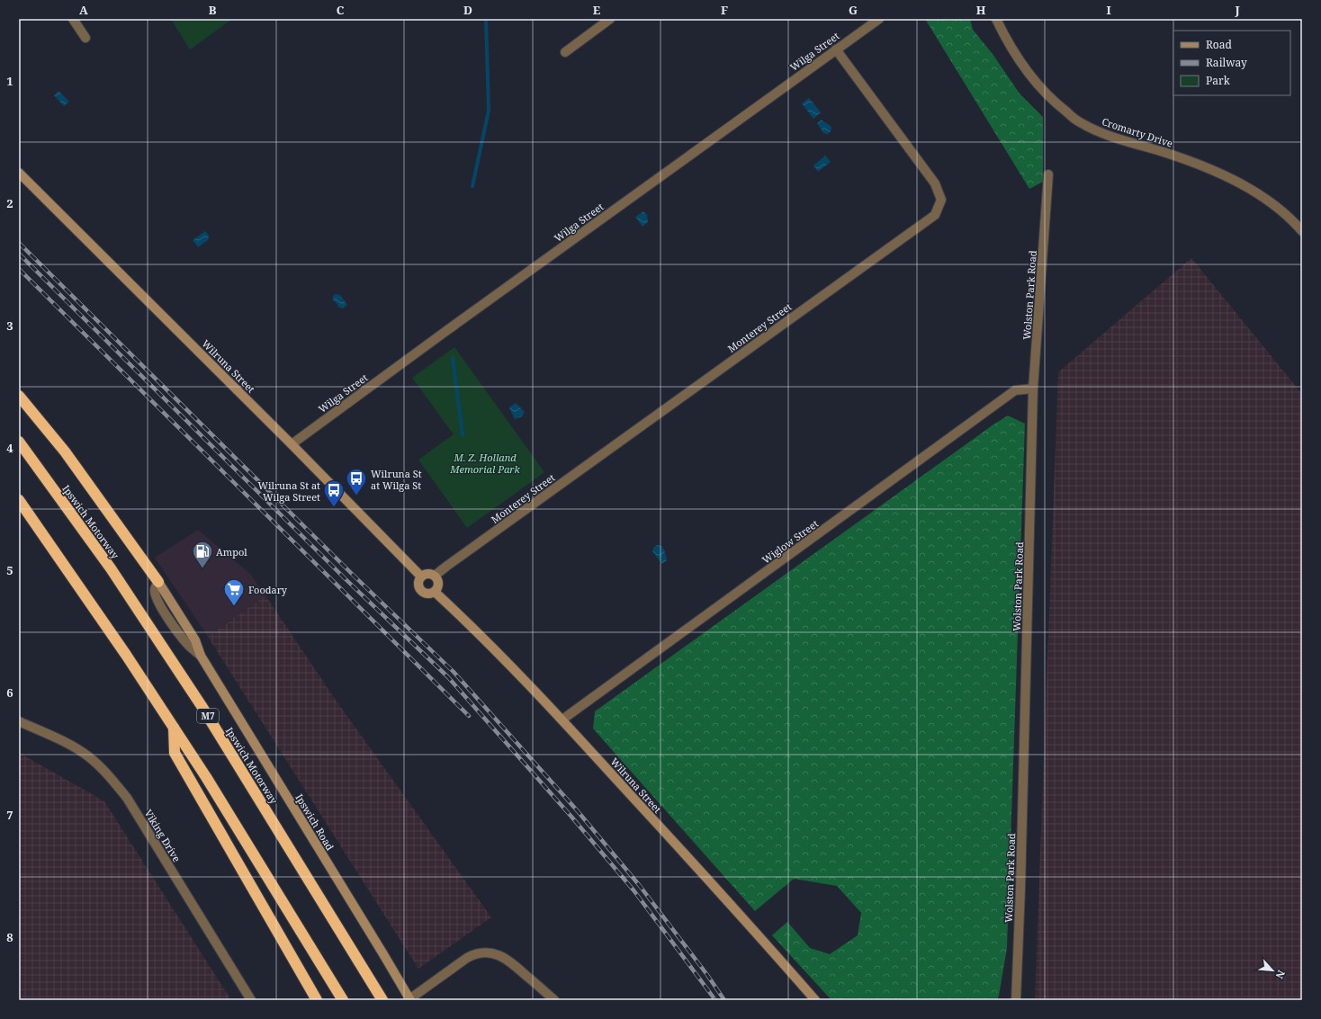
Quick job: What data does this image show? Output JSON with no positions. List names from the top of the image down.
{
  "streets": {
    "highway": ["Ipswich Motorway", "M7"],
    "main road": ["Wilruna Street", "Ipswich Road"],
    "street": [
      "Wilga Street",
      "Cromarty Drive",
      "Wolston Park Road",
      "Monterey Street",
      "Wiglow Street",
      "Viking Drive"
    ]
  },
  "crossings": [
    ["Wilga Street", "Monterey Street"],
    ["Wilga Street", "Wilruna Street"],
    ["Wolston Park Road", "Wiglow Street"],
    ["Monterey Street", "Wilruna Street"],
    ["Wilruna Street", "Wiglow Street"]
  ],
  "parks": ["M. Z. Holland Memorial Park"],
  "places": {
    "bus stop": ["Wilruna St at Wilga St", "Wilruna St at Wilga Street"],
    "fuel station": ["Ampol"],
    "supermarket": ["Foodary"]
  },
  "legend": ["Road", "Railway", "Park"],
  "north": "bottom right",
  "grid": {
    "columns": [
      "A",
      "B",
      "C",
      "D",
      "E",
      "F",
      "G",
      "H",
      "I",
      "J"
    ],
    "rows": [
      "1",
      "2",
      "3",
      "4",
      "5",
      "6",
      "7",
      "8"
    ]
  }
}
